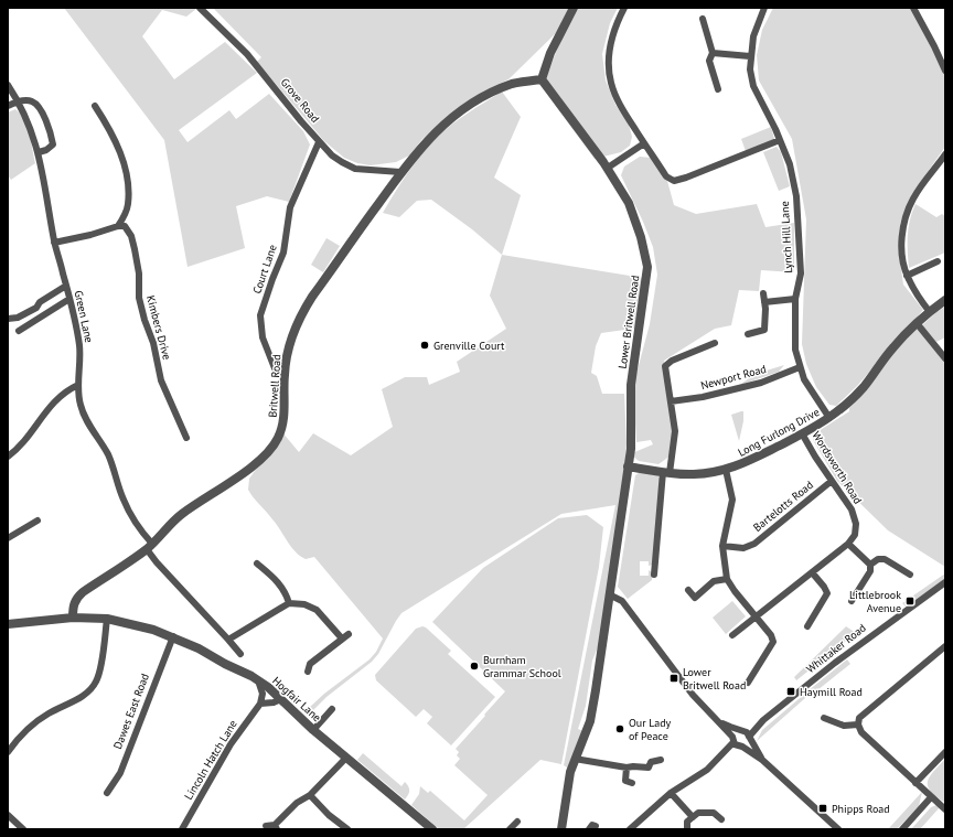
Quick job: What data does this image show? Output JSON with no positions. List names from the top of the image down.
{
  "streets": {
    "street": [
      "Grove Road",
      "Lynch Hill Lane",
      "Court Lane",
      "Green Lane",
      "Lower Britwell Road",
      "Kimbers Drive",
      "Newport Road",
      "Britwell Road",
      "Long Furlong Drive",
      "Wordsworth Road",
      "Bartelotts Road",
      "Whittaker Road",
      "Hogfair Lane",
      "Dawes East Road",
      "Lincoln Hatch Lane"
    ]
  },
  "crossings": [
    ["Grove Road", "Court Lane"],
    ["Grove Road", "Britwell Road"],
    ["Lynch Hill Lane", "Newport Road"],
    ["Lynch Hill Lane", "Long Furlong Drive"],
    ["Court Lane", "Britwell Road"],
    ["Green Lane", "Britwell Road"],
    ["Lower Britwell Road", "Britwell Road"],
    ["Lower Britwell Road", "Long Furlong Drive"],
    ["Britwell Road", "Hogfair Lane"],
    ["Long Furlong Drive", "Wordsworth Road"],
    ["Wordsworth Road", "Bartelotts Road"],
    ["Hogfair Lane", "Dawes East Road"]
  ],
  "places": {
    "other": ["Grenville Court", "Burnham Grammar School", "Our Lady of Peace"],
    "transit": [
      "Littlebrook Avenue",
      "Lower Britwell Road",
      "Haymill Road",
      "Phipps Road"
    ]
  }
}
